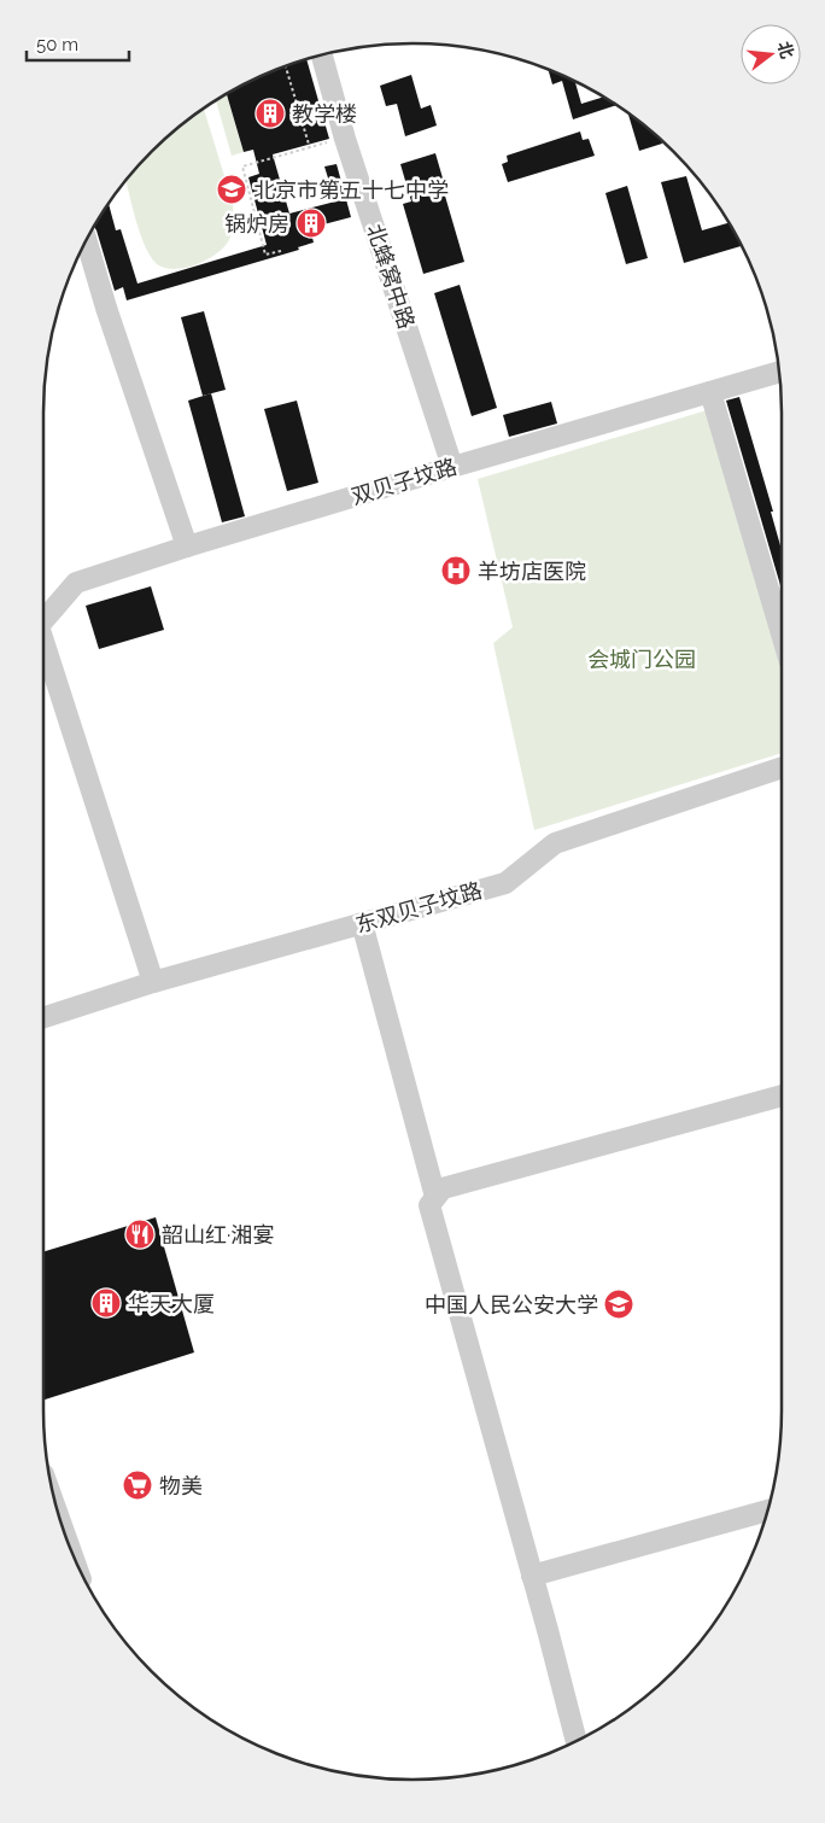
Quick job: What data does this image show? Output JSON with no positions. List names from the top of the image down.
{
  "streets": {
    "street": ["北蜂窝中路", "双贝子坟路", "东双贝子坟路"]
  },
  "crossings": [
    ["北蜂窝中路", "双贝子坟路"]
  ],
  "parks": ["会城门公园"],
  "places": {
    "building": ["教学楼", "锅炉房", "华天大厦"],
    "school or university": ["北京市第五十七中学", "中国人民公安大学"],
    "hospital": ["羊坊店医院"],
    "restaurant": ["韶山红·湘宴"],
    "supermarket": ["物美"]
  },
  "scale_bar": "50 m",
  "north": "right"
}
